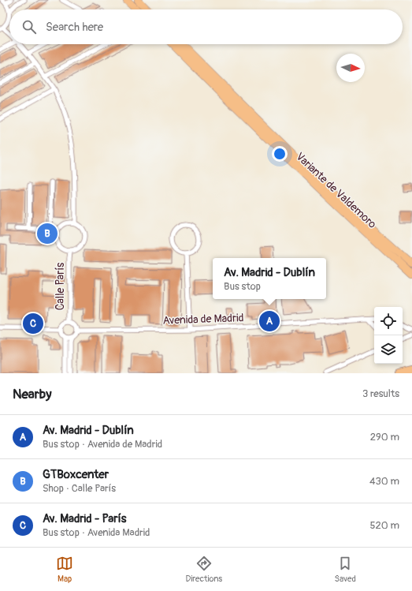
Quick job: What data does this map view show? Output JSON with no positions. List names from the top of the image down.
{
  "streets": {
    "main road": ["Variante de Valdemoro"],
    "street": ["Calle París", "Avenida de Madrid"]
  },
  "crossings": [
    ["Calle París", "Avenida de Madrid"]
  ],
  "north": "right",
  "page": {
    "search": "Search here",
    "pins": ["B", "A", "C"],
    "popup": ["Av. Madrid - Dublín", "Bus stop"],
    "heading": ["Nearby", "3 results"],
    "list": [
      {
        "mark": "A",
        "name": "Av. Madrid - Dublín",
        "note": "Bus stop · Avenida de Madrid",
        "value": "290 m"
      },
      {
        "mark": "B",
        "name": "GTBoxcenter",
        "note": "Shop · Calle París",
        "value": "430 m"
      },
      {
        "mark": "C",
        "name": "Av. Madrid - París",
        "note": "Bus stop · Avenida Madrid",
        "value": "520 m"
      }
    ],
    "nav": ["Map", "Directions", "Saved"]
  }
}
